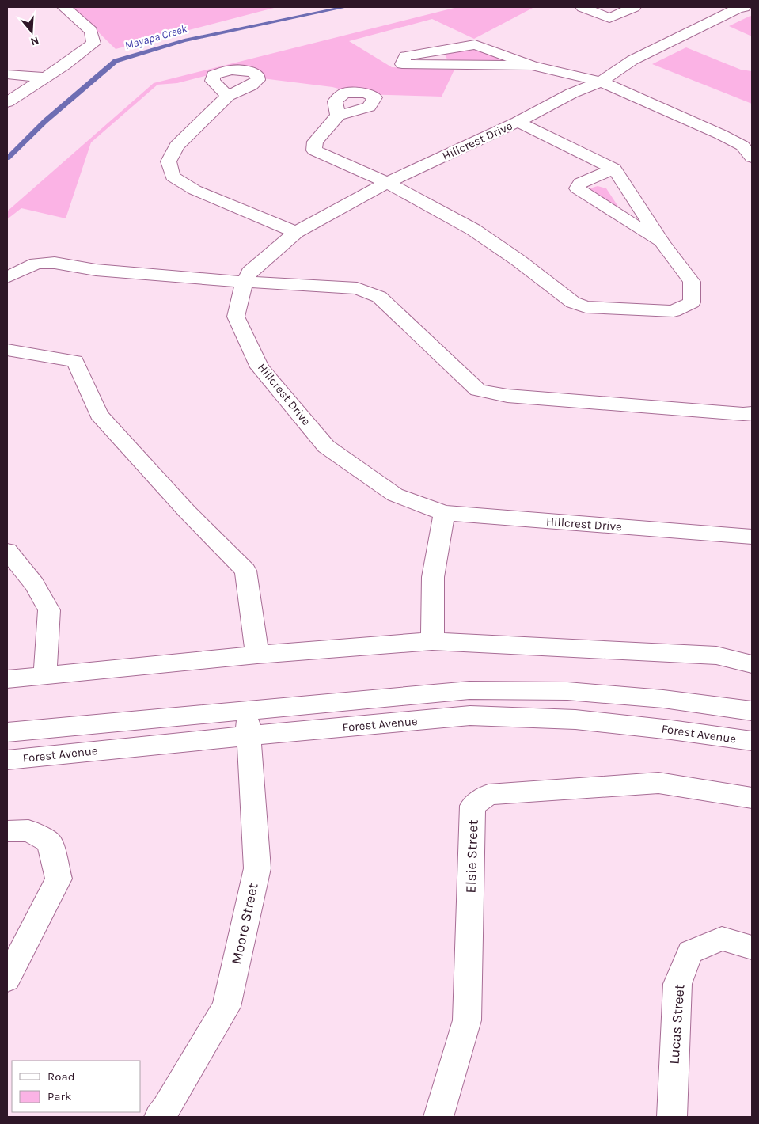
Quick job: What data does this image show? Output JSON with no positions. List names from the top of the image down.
{
  "streets": {
    "street": [
      "Hillcrest Drive",
      "Forest Avenue",
      "Elsie Street",
      "Moore Street",
      "Lucas Street"
    ]
  },
  "crossings": [
    ["Forest Avenue", "Moore Street"]
  ],
  "water": ["Mayapa Creek"],
  "legend": ["Road", "Park"],
  "north": "bottom"
}
